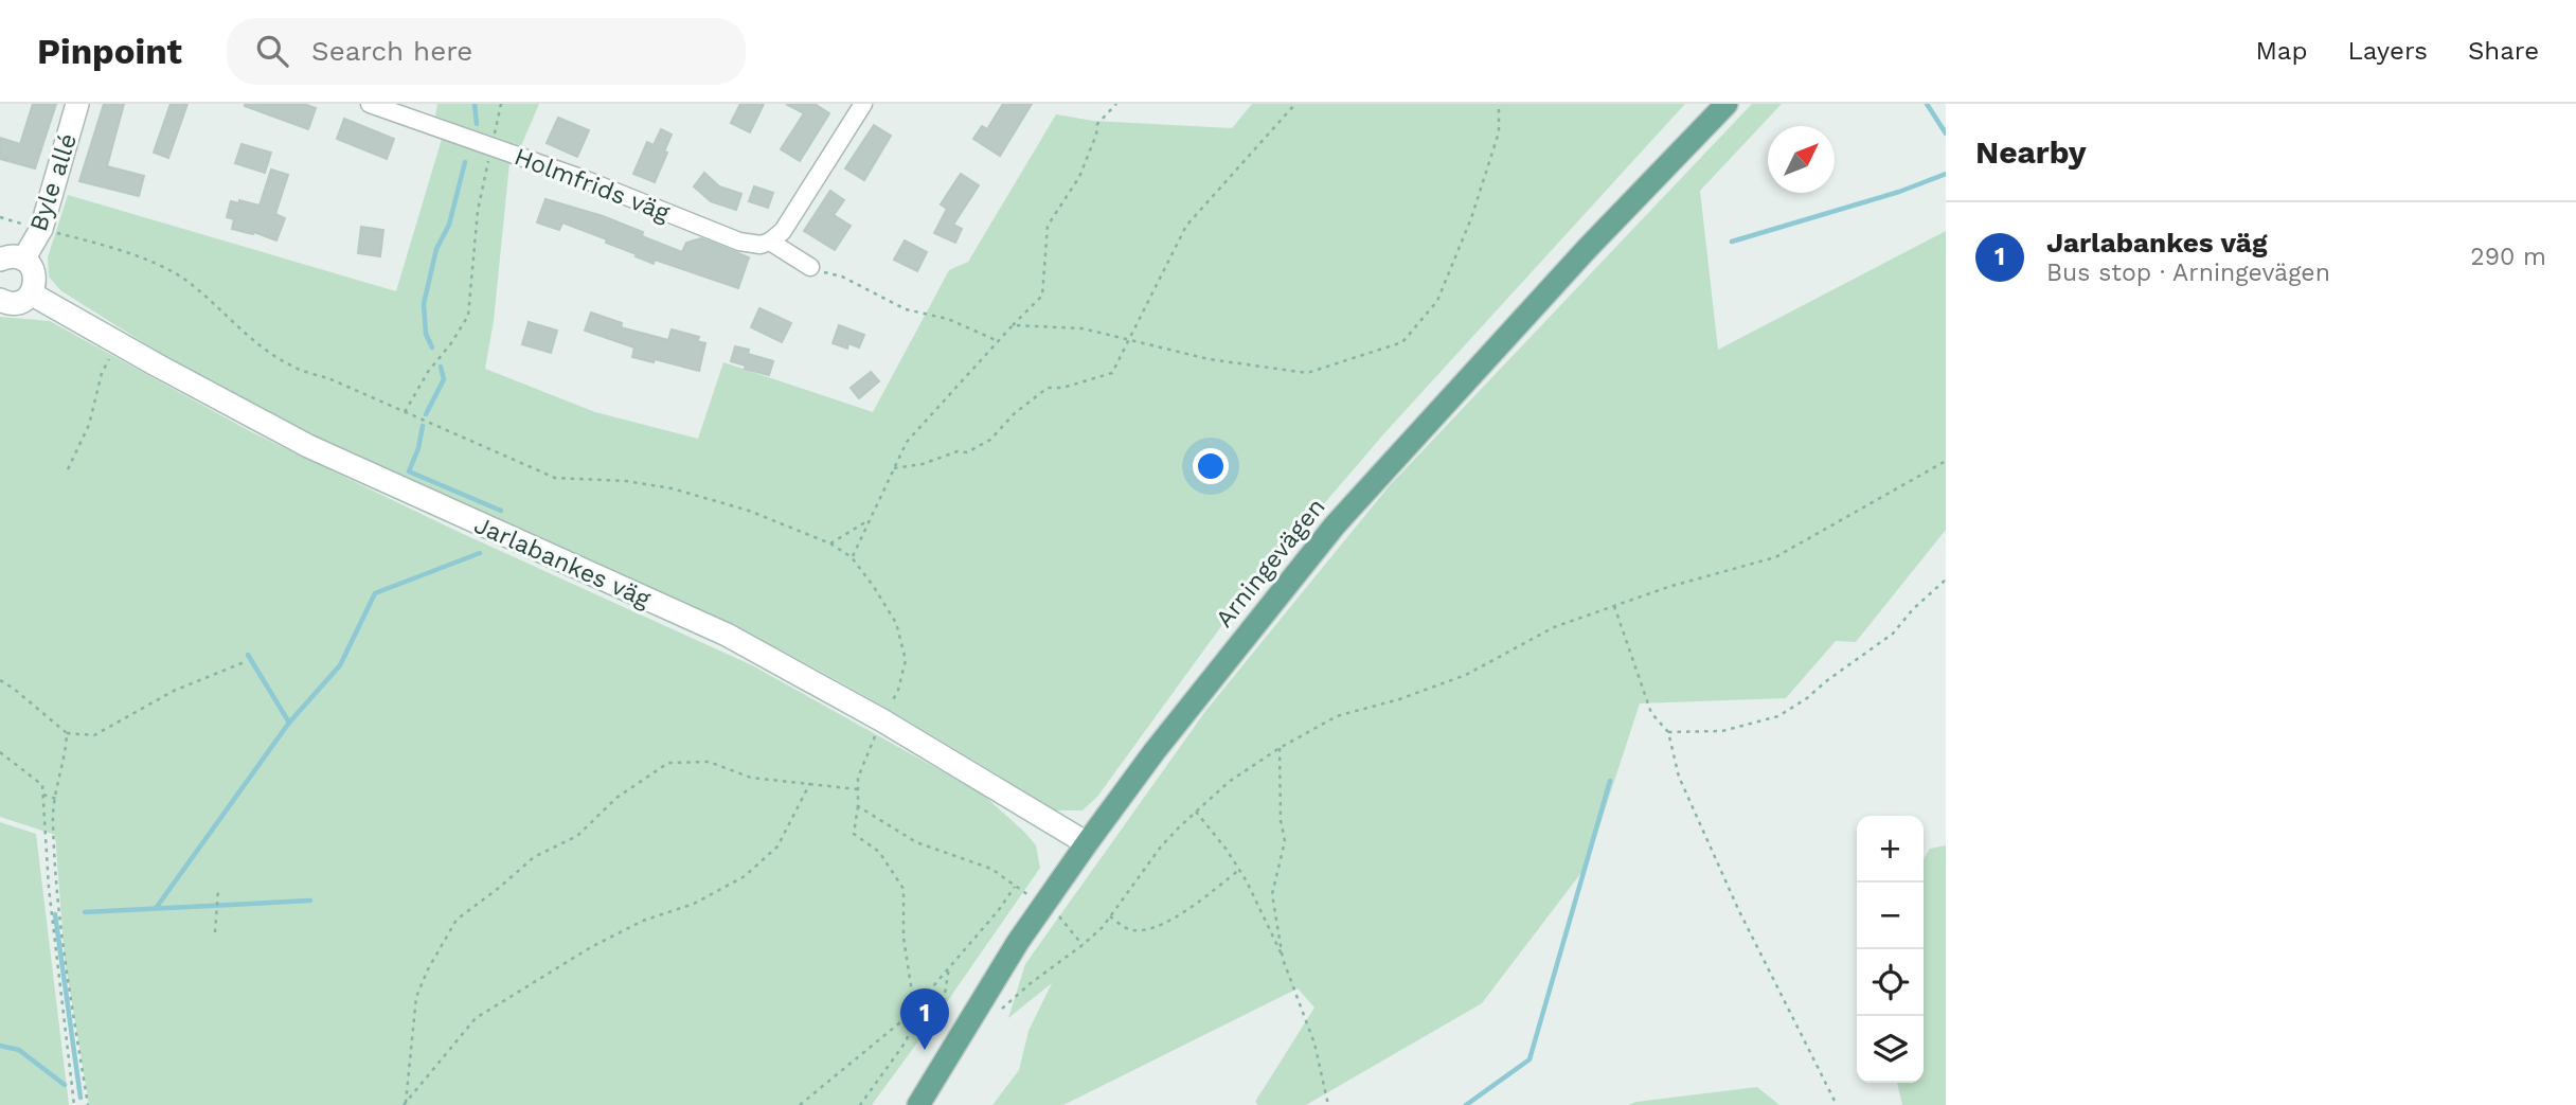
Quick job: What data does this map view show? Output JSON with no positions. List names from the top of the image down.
{
  "streets": {
    "main road": ["Byle allé", "Jarlabankes väg", "Arningevägen"],
    "street": ["Holmfrids väg"]
  },
  "crossings": [
    ["Jarlabankes väg", "Arningevägen"]
  ],
  "north": "top right",
  "page": {
    "header": "Pinpoint",
    "search": "Search here",
    "nav": ["Map", "Layers", "Share"],
    "heading": "Nearby",
    "list": [
      {
        "mark": "1",
        "name": "Jarlabankes väg",
        "note": "Bus stop · Arningevägen",
        "value": "290 m"
      }
    ],
    "map_buttons": ["+", "−"],
    "pins": "1"
  }
}
